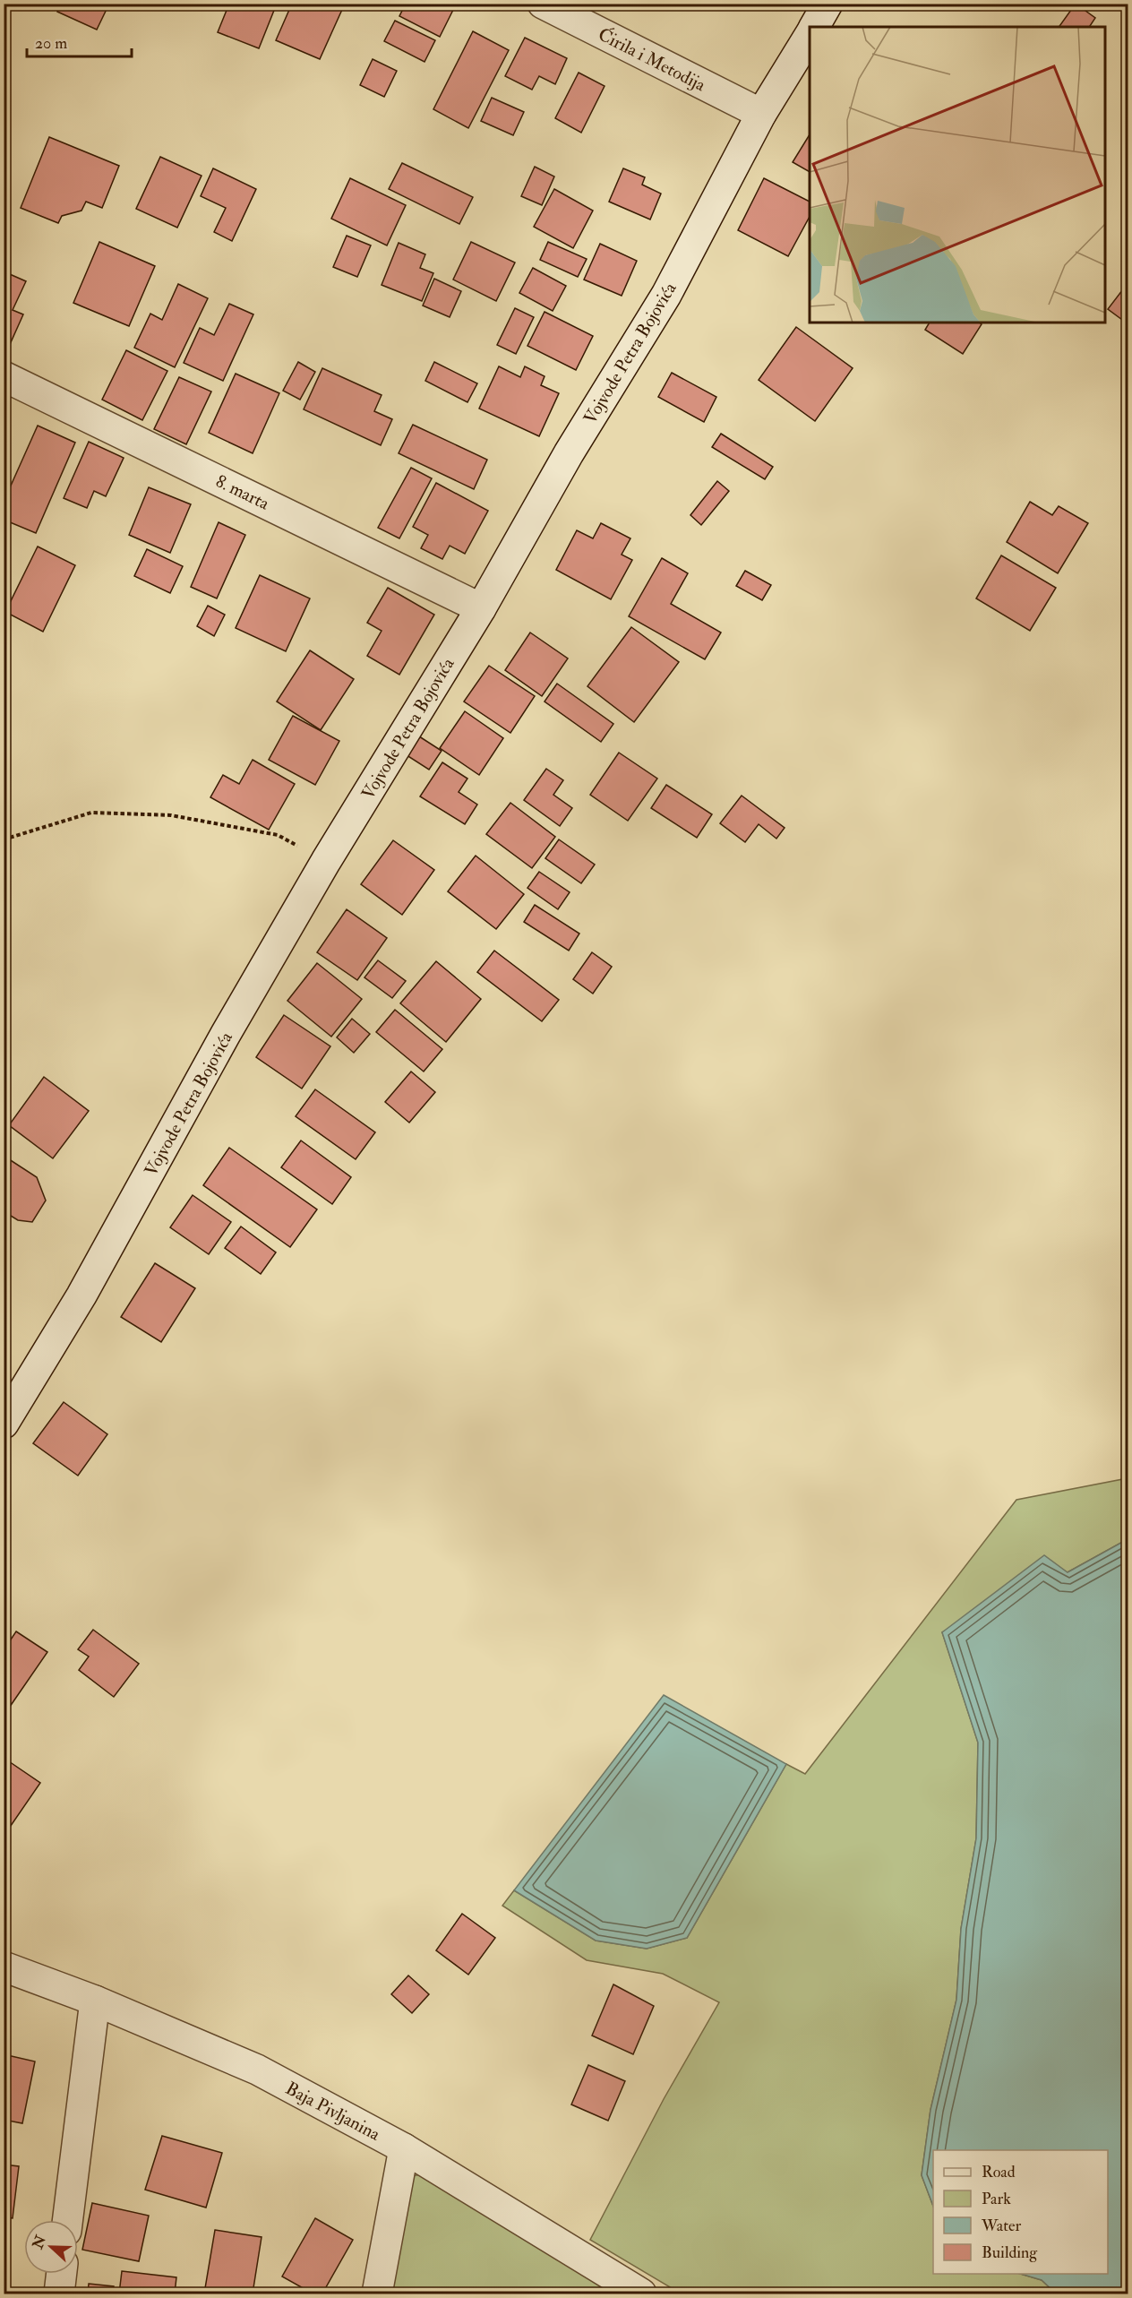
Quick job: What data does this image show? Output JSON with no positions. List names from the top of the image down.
{
  "streets": {
    "street": [
      "Ćirila i Metodija",
      "Vojvode Petra Bojovića",
      "8. marta",
      "Baja Pivljanina"
    ]
  },
  "crossings": [
    ["Ćirila i Metodija", "Vojvode Petra Bojovića"],
    ["Vojvode Petra Bojovića", "8. marta"]
  ],
  "legend": [
    "Road",
    "Park",
    "Water",
    "Building"
  ],
  "scale_bar": "20 m",
  "north": "left"
}
